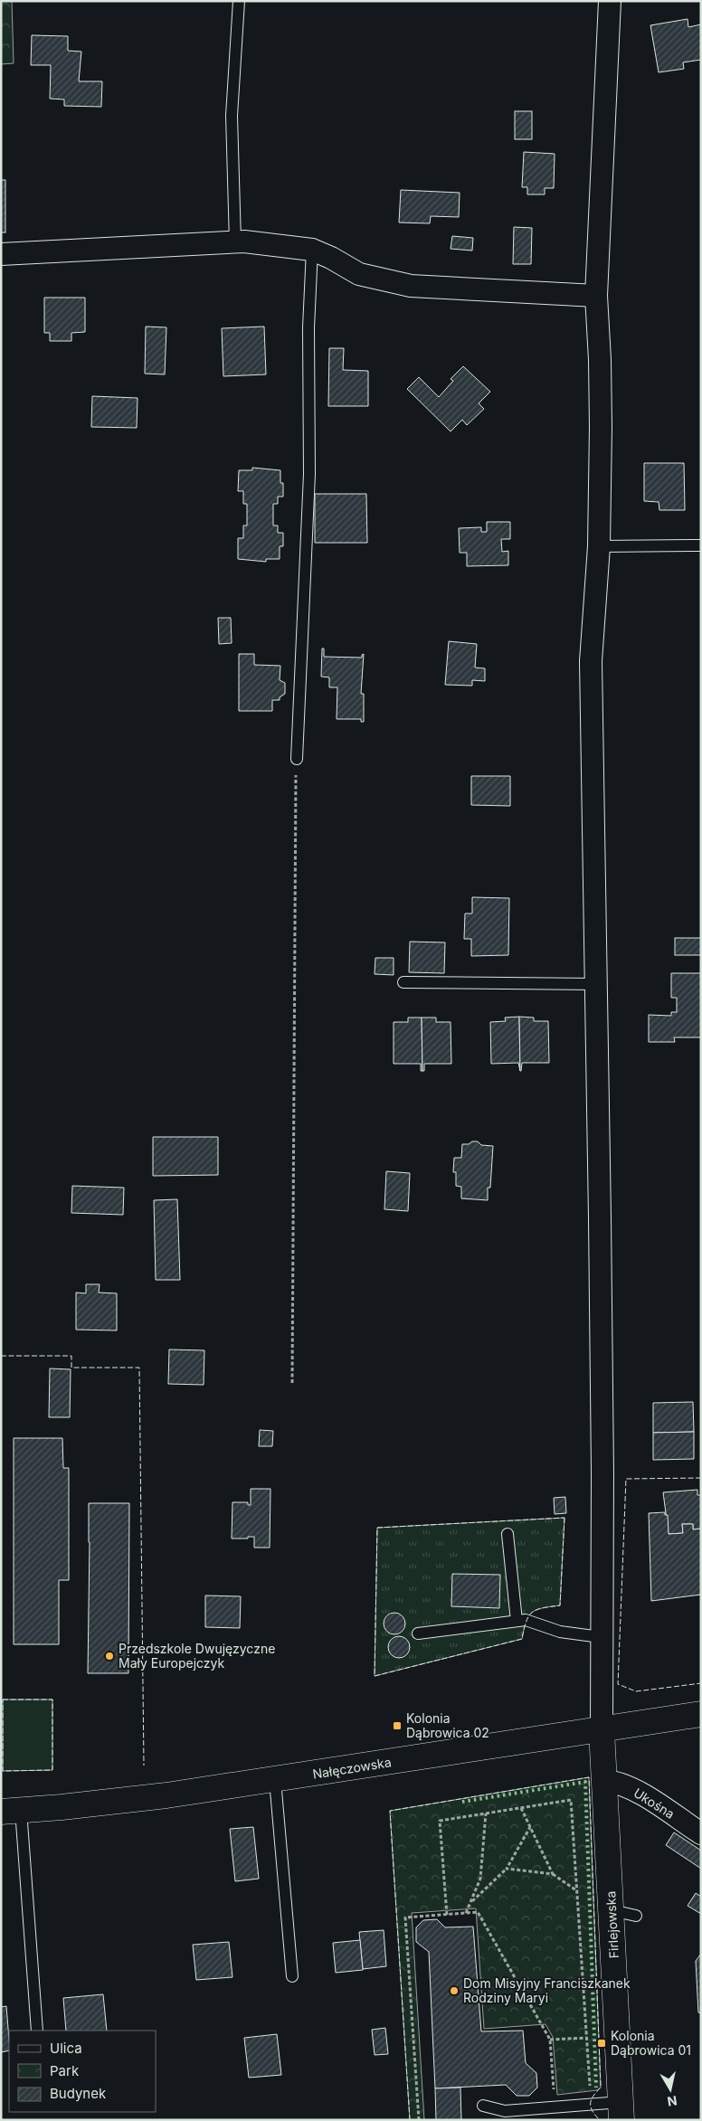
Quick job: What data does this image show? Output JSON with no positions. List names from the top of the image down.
{
  "streets": {
    "main road": ["Nałęczowska", "Firlejowska"],
    "street": ["Ukośna"]
  },
  "crossings": [
    ["Nałęczowska", "Firlejowska"],
    ["Ukośna", "Firlejowska"]
  ],
  "places": {
    "other": ["Przedszkole Dwujęzyczne Mały Europejczyk", "Dom Misyjny Franciszkanek Rodziny Maryi"],
    "transit": ["Kolonia Dąbrowica 02", "Kolonia Dąbrowica 01"]
  },
  "legend": ["Ulica", "Park", "Budynek"],
  "north": "bottom"
}
